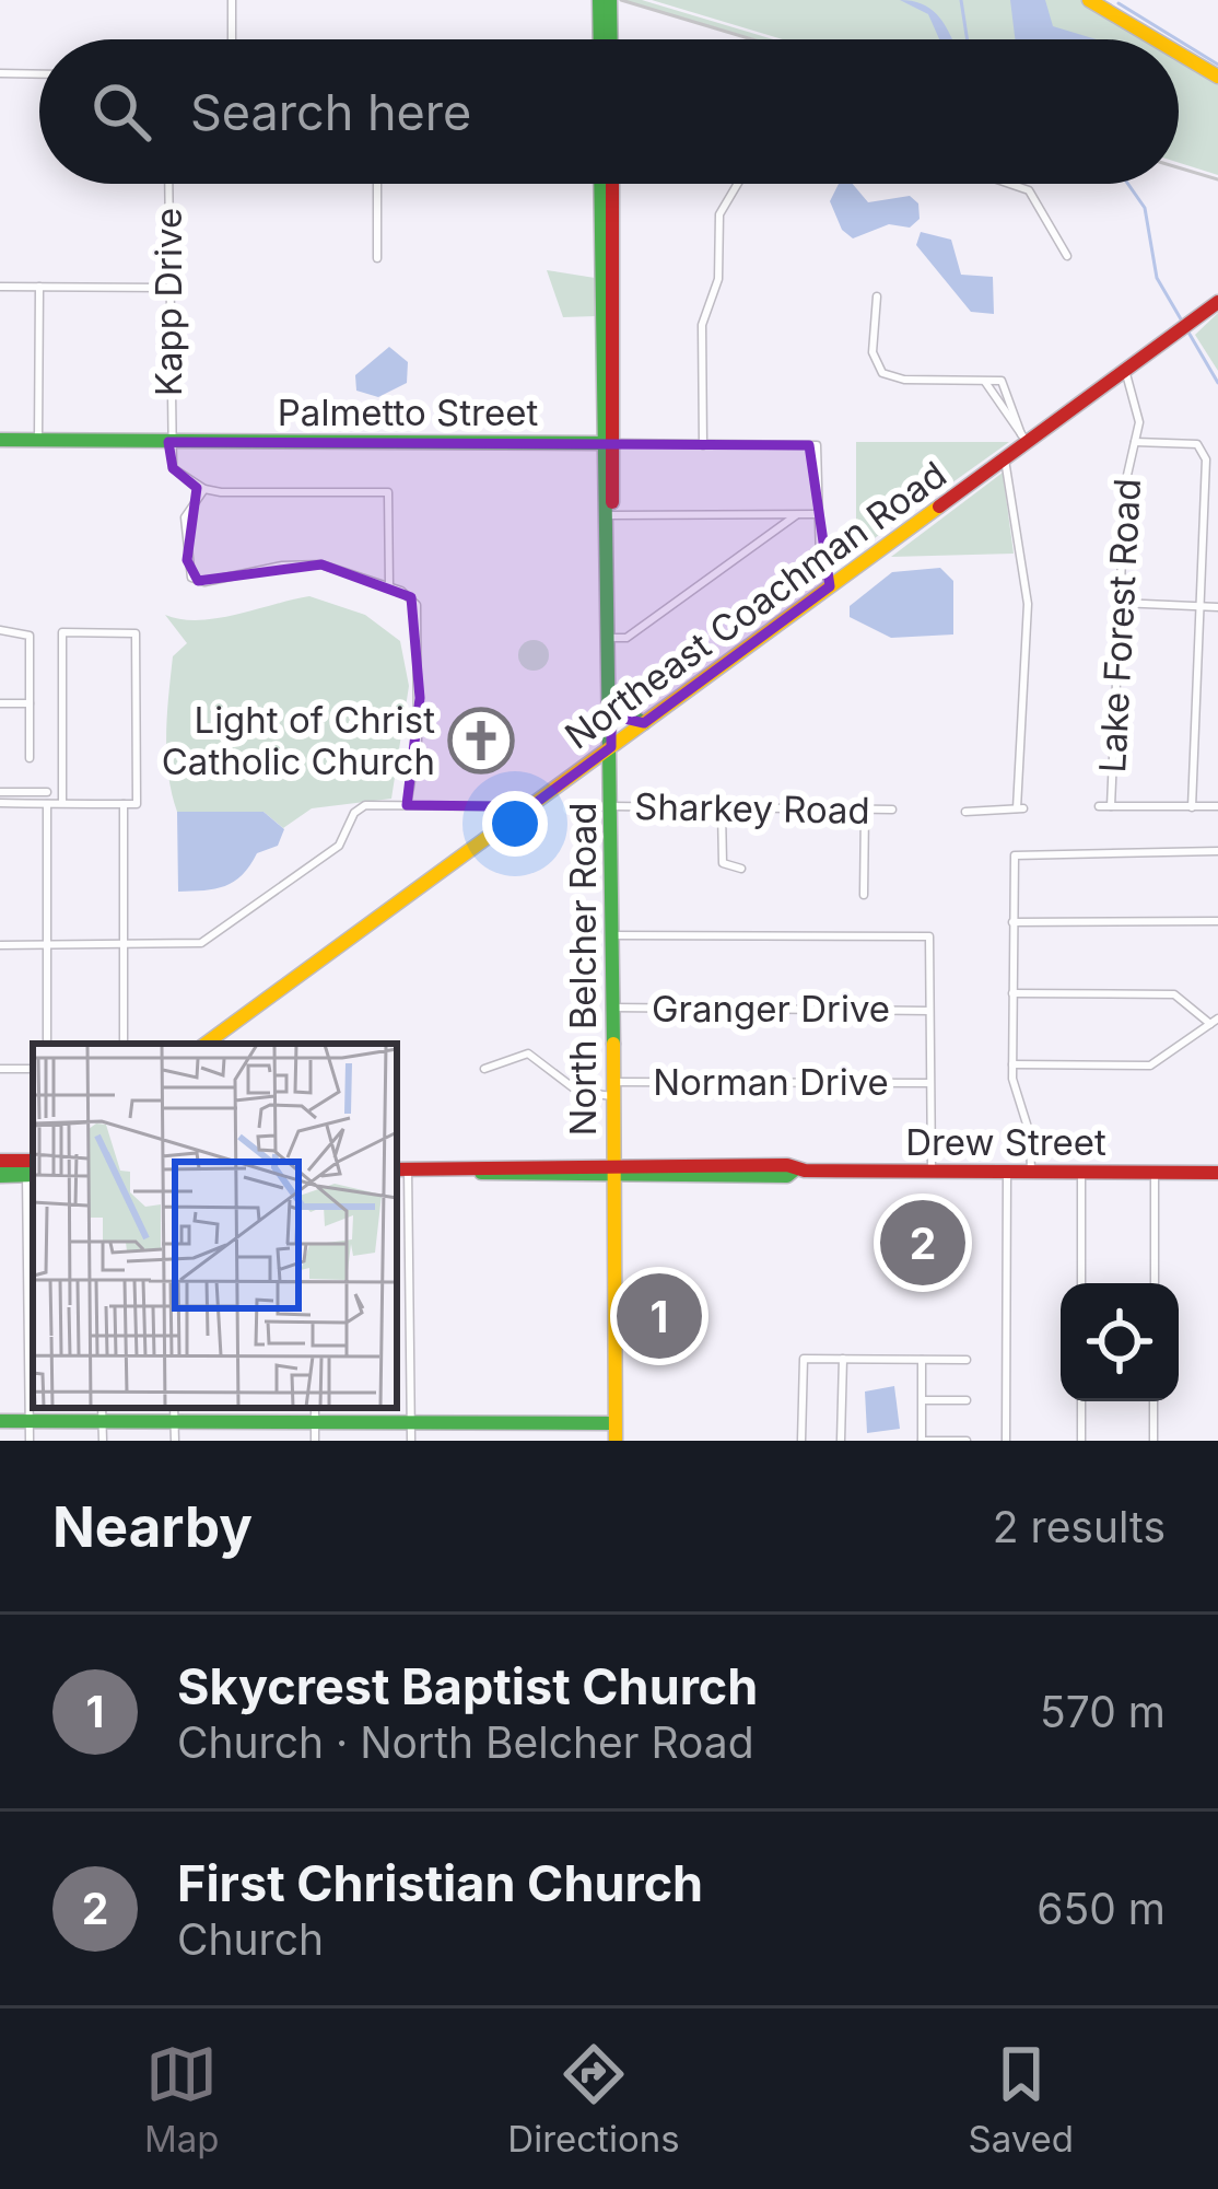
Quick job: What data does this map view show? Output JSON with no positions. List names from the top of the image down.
{
  "streets": {
    "main road": [
      "Palmetto Street",
      "Northeast Coachman Road",
      "North Belcher Road",
      "Drew Street"
    ],
    "street": [
      "Kapp Drive",
      "Lake Forest Road",
      "Sharkey Road",
      "Granger Drive",
      "Norman Drive"
    ]
  },
  "crossings": [
    ["Kapp Drive", "Palmetto Street"],
    ["Palmetto Street", "North Belcher Road"],
    ["Northeast Coachman Road", "Lake Forest Road"],
    ["Northeast Coachman Road", "North Belcher Road"],
    ["Sharkey Road", "North Belcher Road"],
    ["North Belcher Road", "Granger Drive"],
    ["North Belcher Road", "Norman Drive"],
    ["North Belcher Road", "Drew Street"]
  ],
  "places": {
    "church": ["Light of Christ Catholic Church"]
  },
  "page": {
    "search": "Search here",
    "pins": ["2", "1"],
    "heading": ["Nearby", "2 results"],
    "list": [
      {
        "mark": "1",
        "name": "Skycrest Baptist Church",
        "note": "Church · North Belcher Road",
        "value": "570 m"
      },
      {
        "mark": "2",
        "name": "First Christian Church",
        "note": "Church",
        "value": "650 m"
      }
    ],
    "nav": ["Map", "Directions", "Saved"]
  }
}
